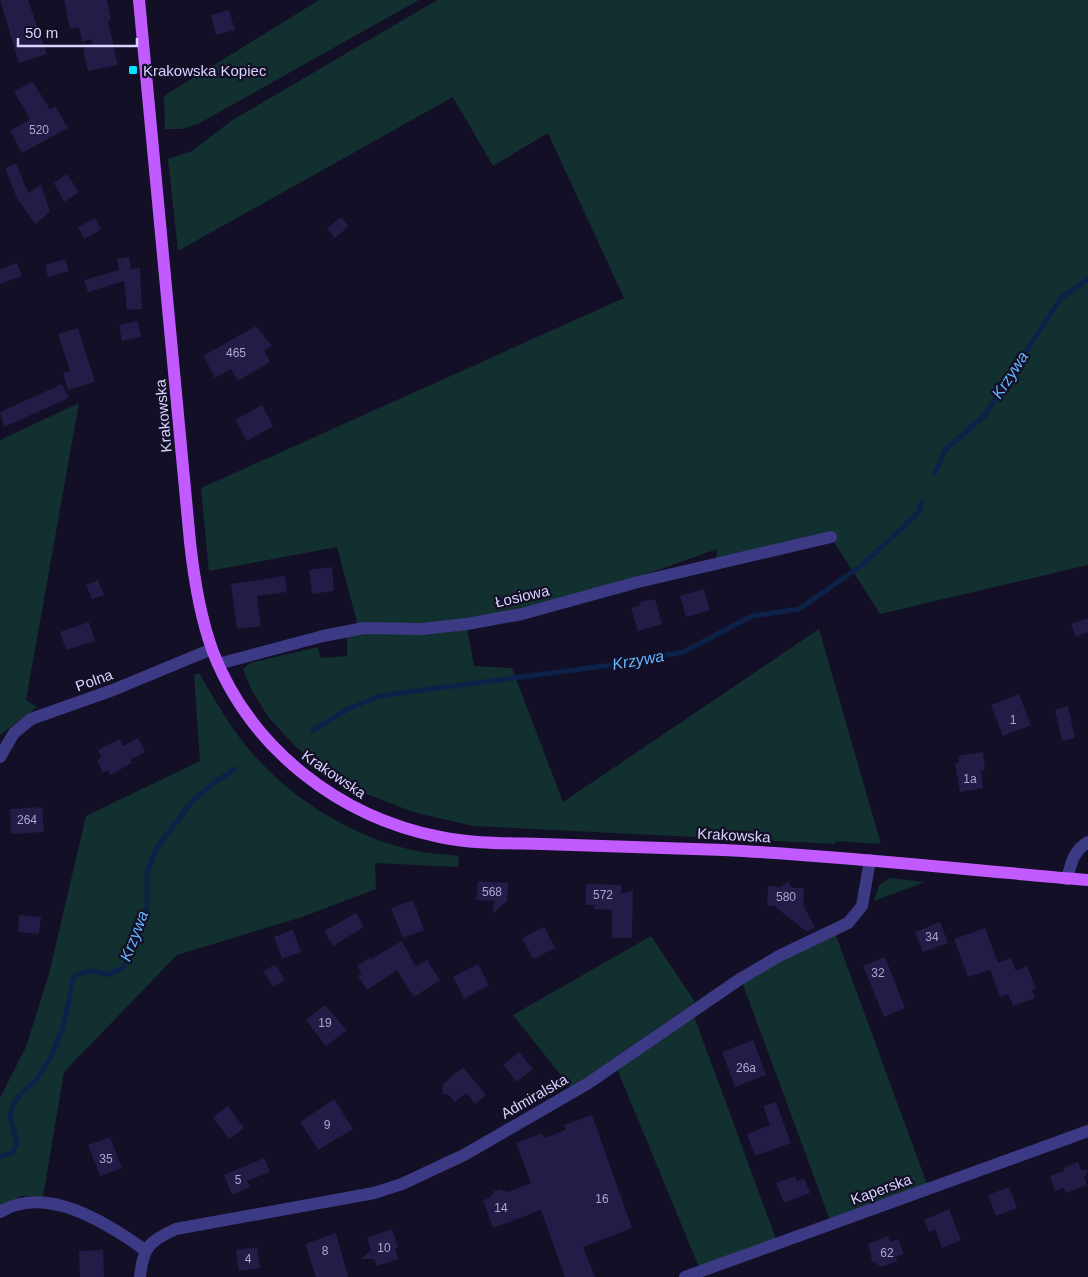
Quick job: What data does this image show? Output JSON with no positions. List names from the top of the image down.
{
  "streets": {
    "main road": ["Krakowska"],
    "street": [
      "Łosiowa",
      "Polna",
      "Admiralska",
      "Kaperska"
    ]
  },
  "crossings": [
    ["Krakowska", "Łosiowa"],
    ["Krakowska", "Polna"],
    ["Krakowska", "Admiralska"]
  ],
  "water": ["Krzywa"],
  "places": {
    "transit": ["Krakowska Kopiec"]
  },
  "house_numbers": [
    "520",
    "465",
    "1",
    "1a",
    "264",
    "568",
    "572",
    "580",
    "34",
    "32",
    "19",
    "26a",
    "9",
    "35",
    "5",
    "16",
    "14",
    "10",
    "8",
    "62",
    "4"
  ],
  "scale_bar": "50 m"
}
